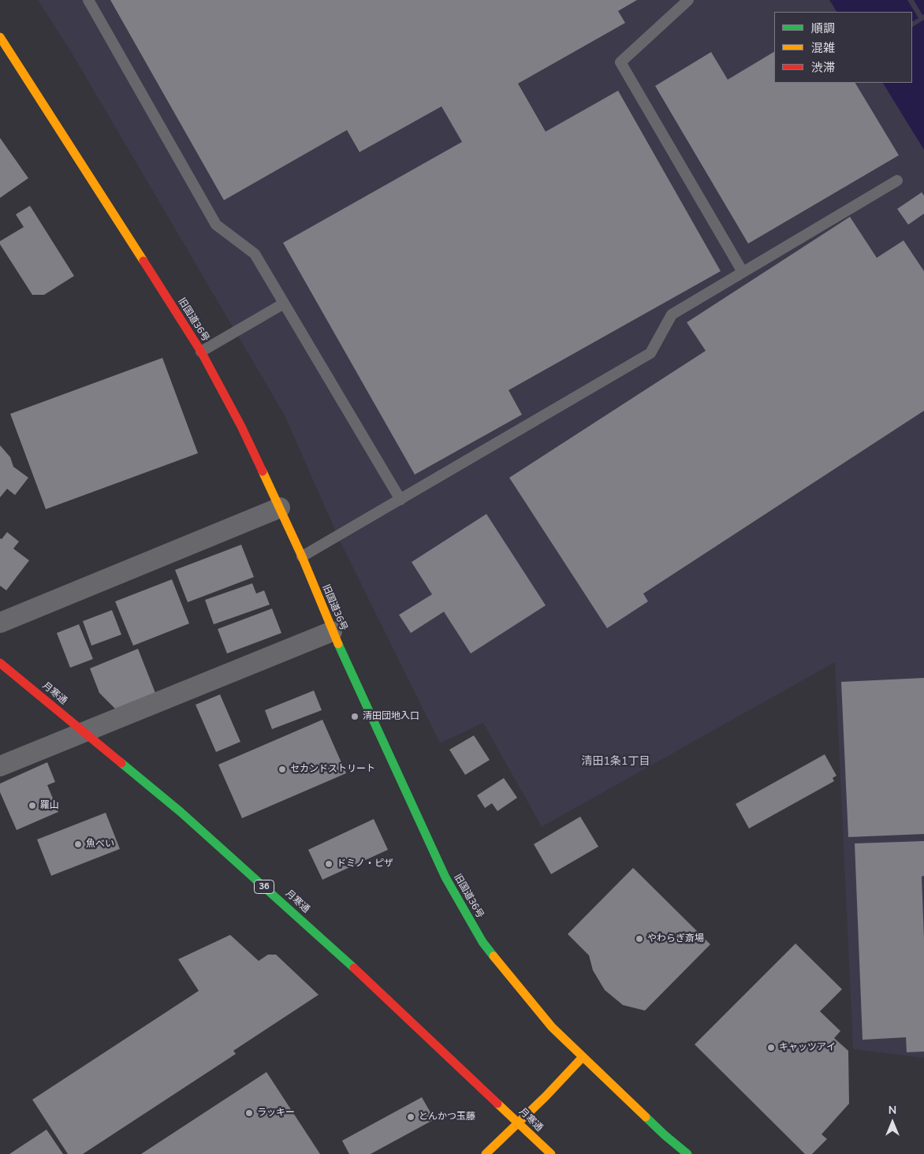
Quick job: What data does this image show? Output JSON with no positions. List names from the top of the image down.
{
  "streets": {
    "main road": ["旧国道36号", "月寒通", "36"]
  },
  "districts": ["清田1条1丁目"],
  "places": [
    "清田団地入口",
    "セカンドストリート",
    "羅山",
    "魚べい",
    "ドミノ・ピザ",
    "やわらぎ斎場",
    "キャッツアイ",
    "ラッキー",
    "とんかつ玉藤"
  ],
  "legend": ["順調", "混雑", "渋滞"],
  "north": "top"
}
